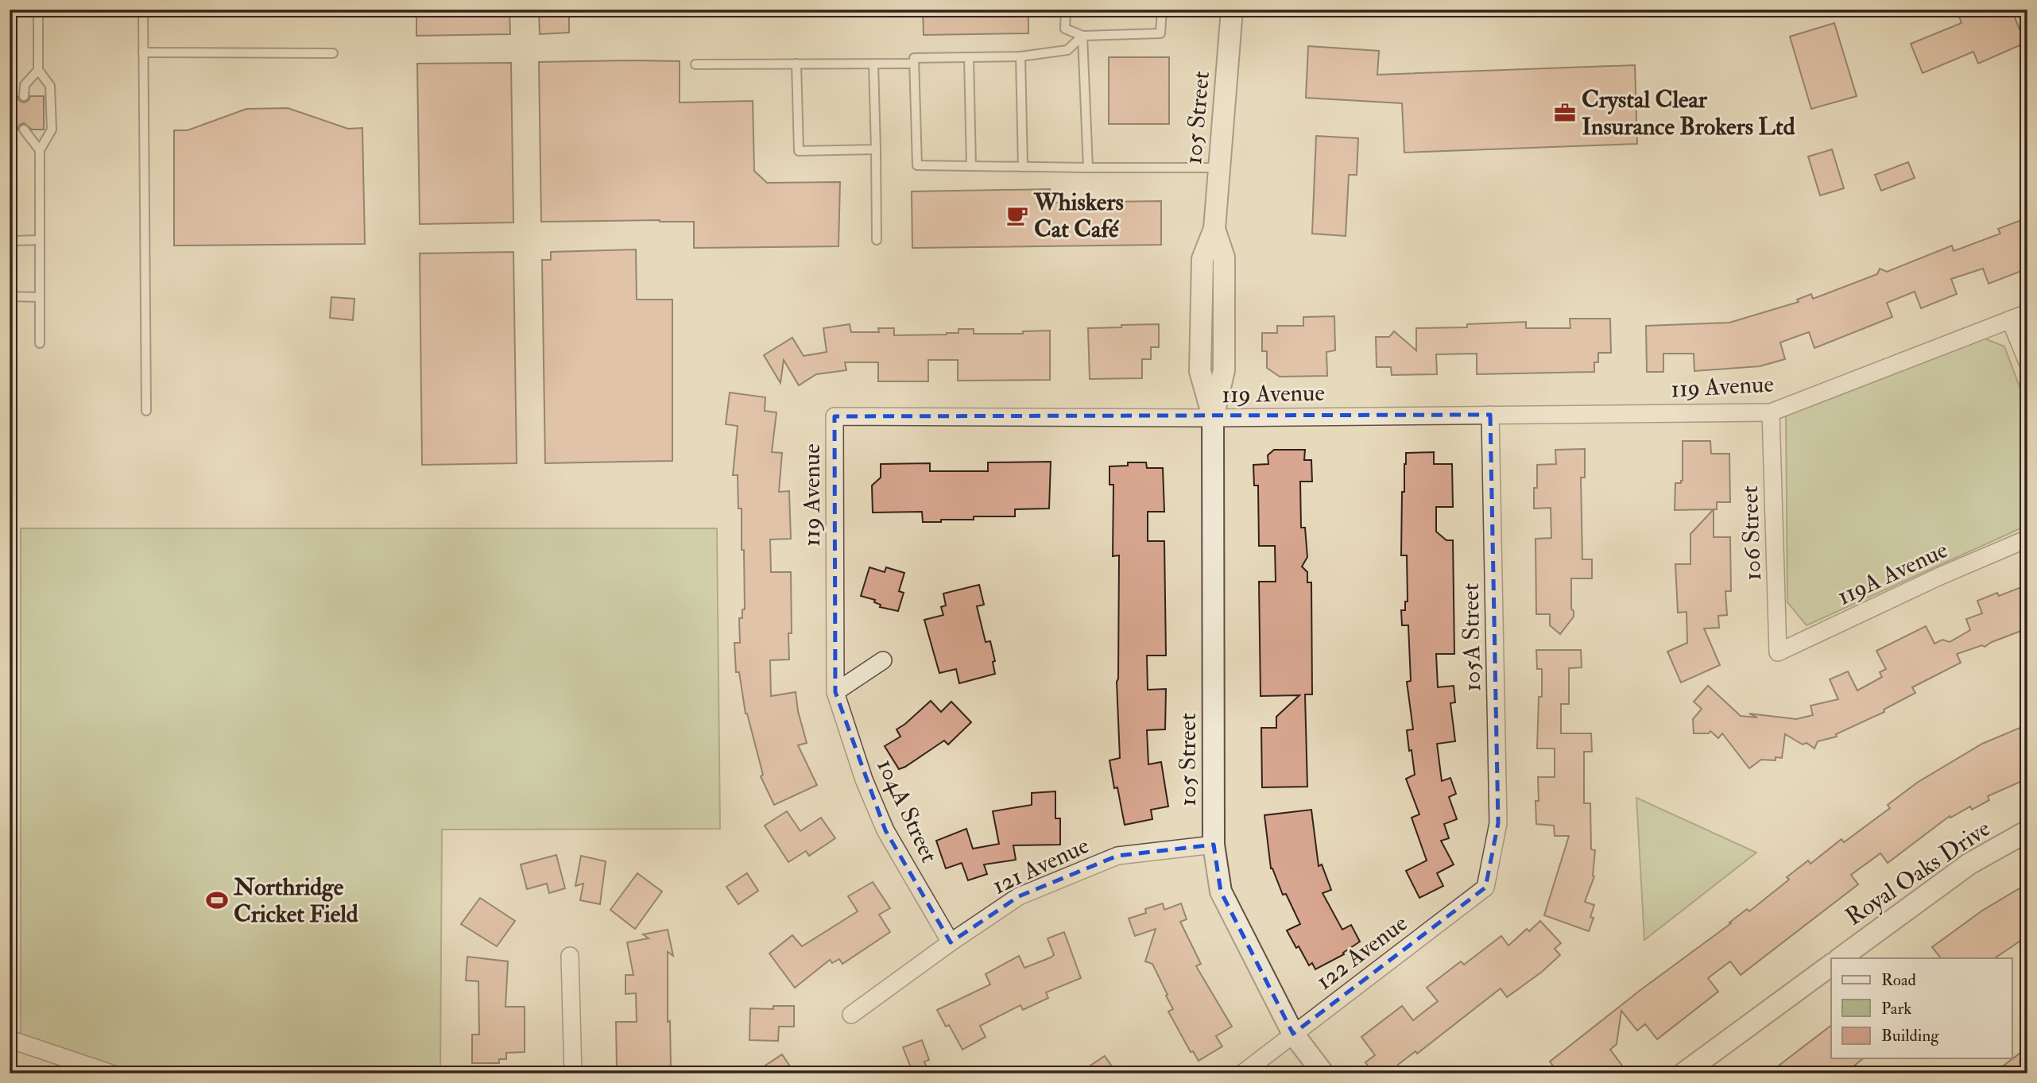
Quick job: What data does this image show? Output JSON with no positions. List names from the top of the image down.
{
  "streets": {
    "street": [
      "105 Street",
      "119 Avenue",
      "106 Street",
      "119A Avenue",
      "105A Street",
      "104A Street",
      "121 Avenue",
      "Royal Oaks Drive",
      "122 Avenue"
    ]
  },
  "crossings": [
    ["105 Street", "119 Avenue"],
    ["105 Street", "121 Avenue"],
    ["105 Street", "122 Avenue"],
    ["119 Avenue", "106 Street"],
    ["119 Avenue", "105A Street"],
    ["119 Avenue", "104A Street"],
    ["106 Street", "119A Avenue"],
    ["105A Street", "122 Avenue"],
    ["104A Street", "121 Avenue"]
  ],
  "places": {
    "office": ["Crystal Clear Insurance Brokers Ltd"],
    "cafe": ["Whiskers Cat Café"],
    "sports": ["Northridge Cricket Field"]
  },
  "legend": ["Road", "Park", "Building"]
}
